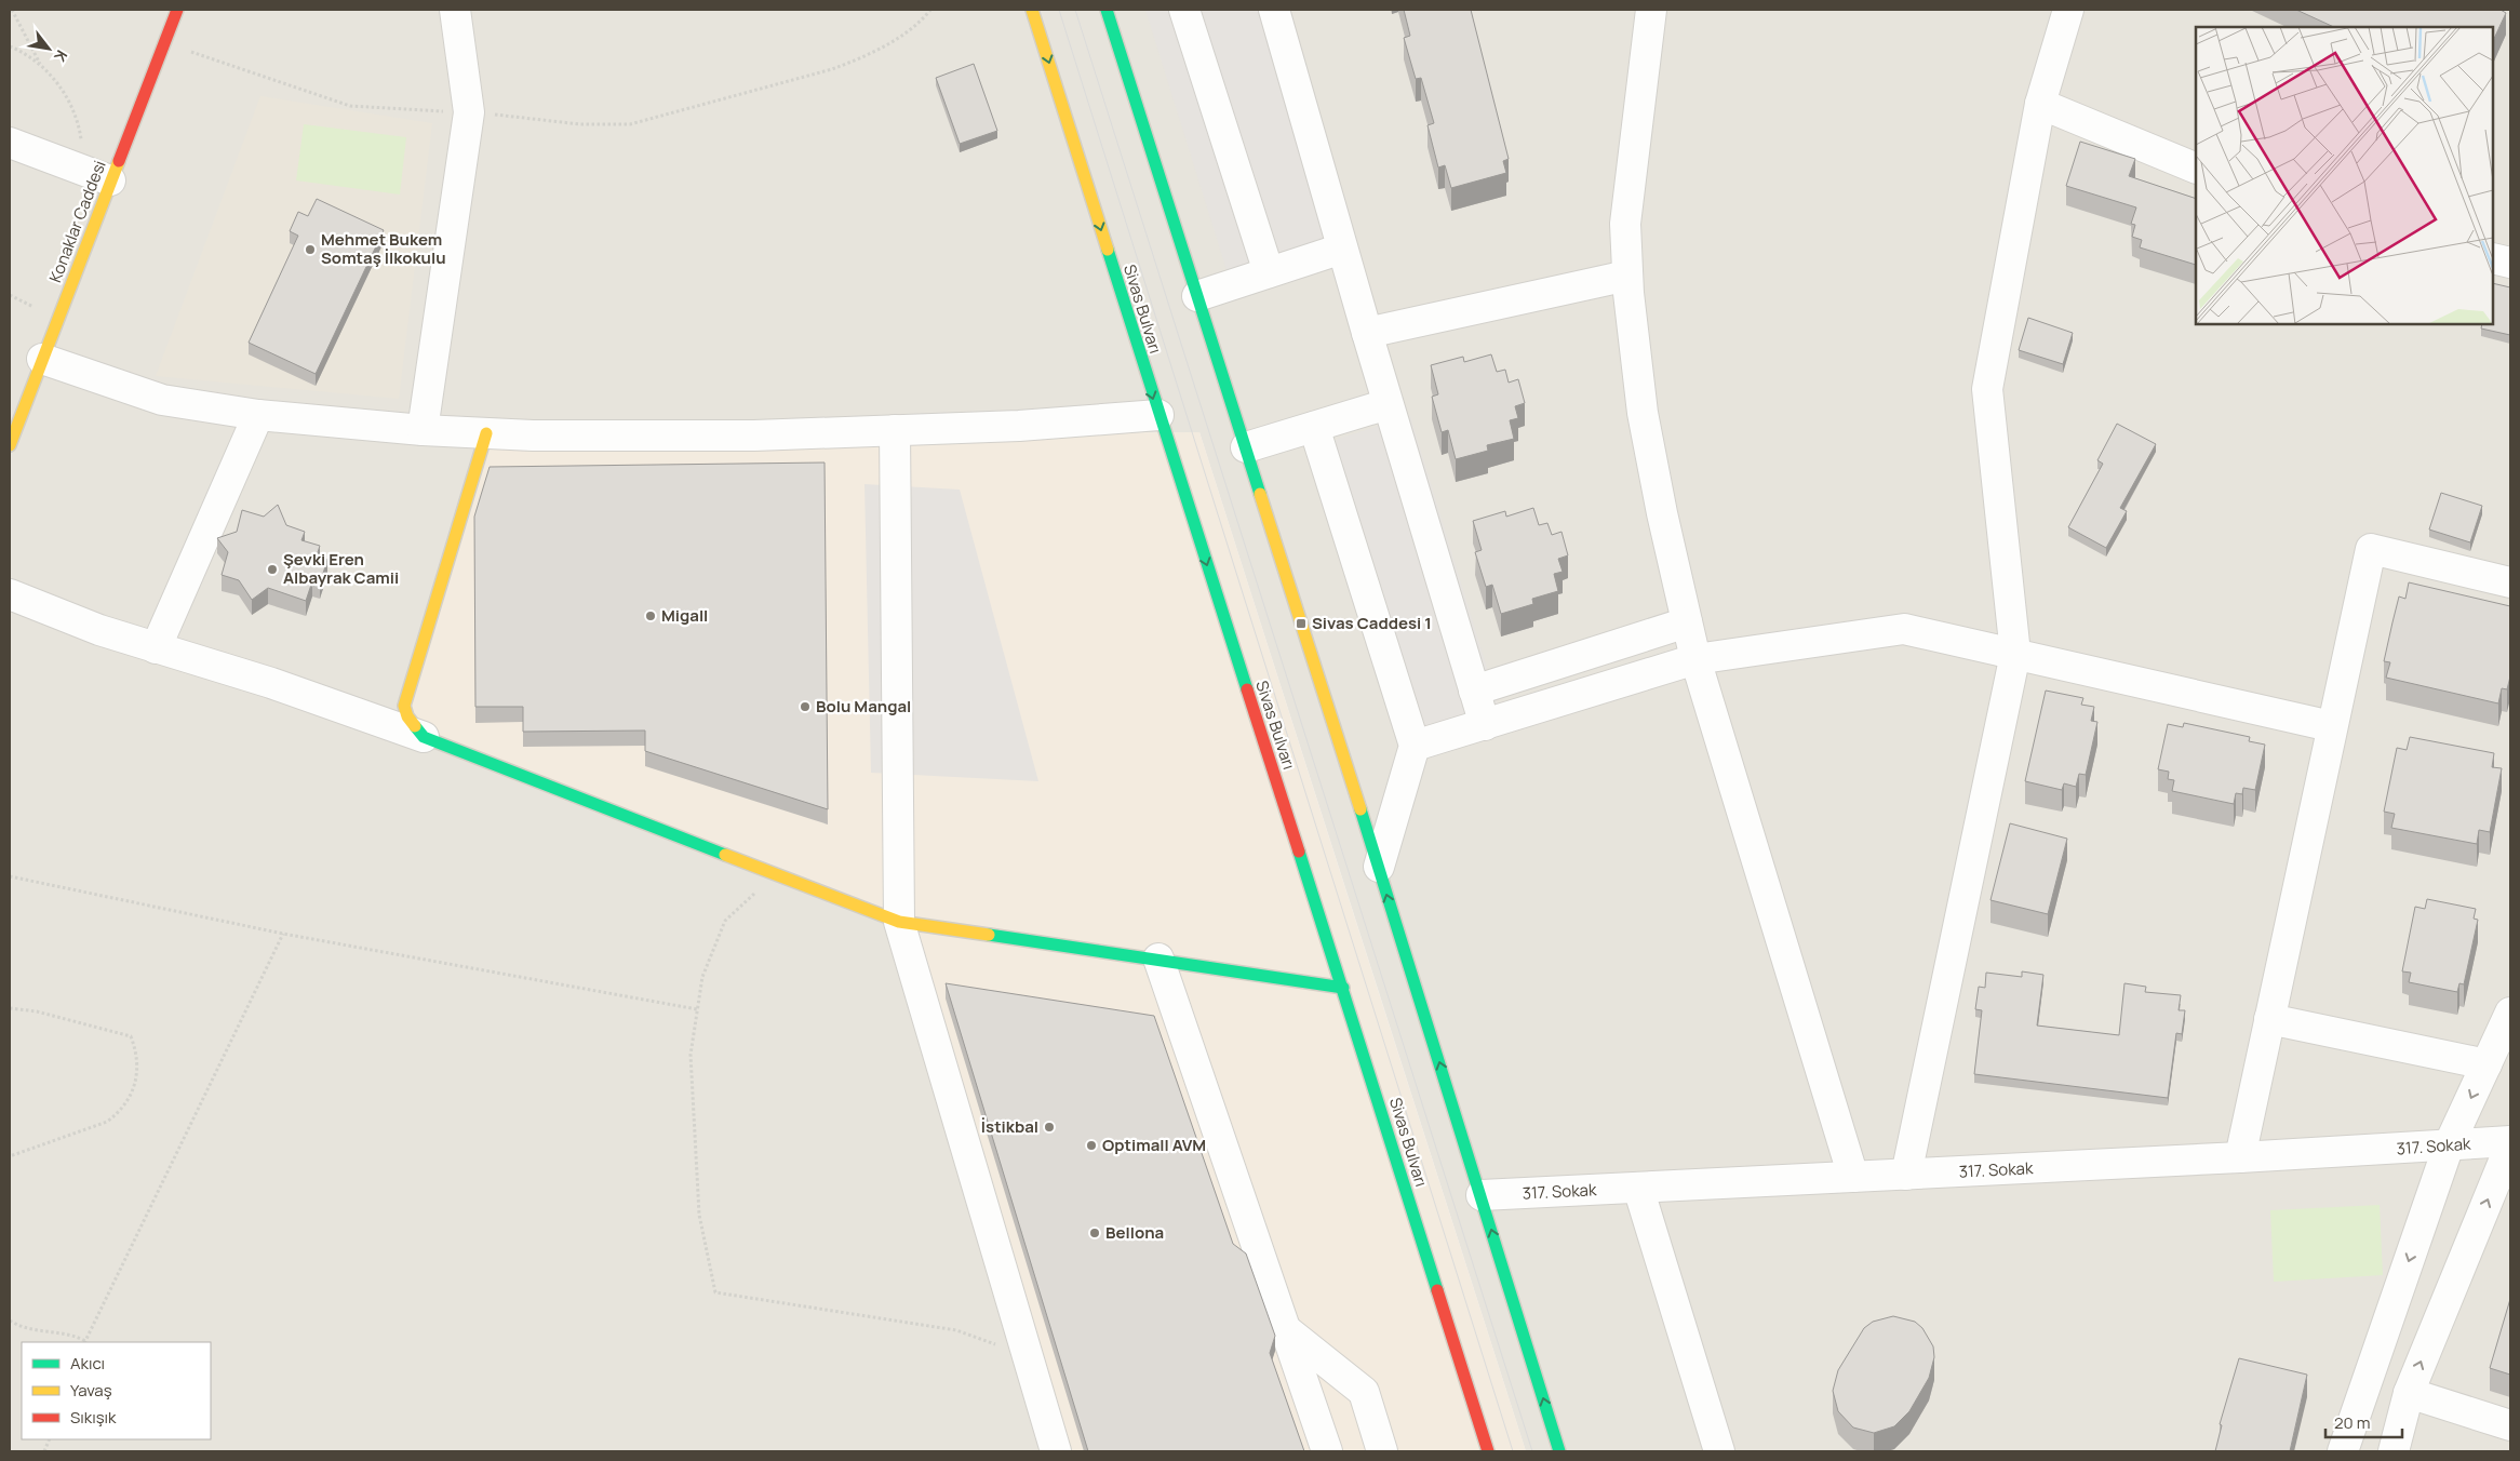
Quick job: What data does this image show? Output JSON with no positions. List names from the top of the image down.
{
  "streets": {
    "main road": ["Konaklar Caddesi", "Sivas Bulvarı"],
    "street": ["317. Sokak"]
  },
  "places": {
    "other": [
      "Mehmet Bukem Somtaş İlkokulu",
      "Şevki Eren Albayrak Camii",
      "Migall",
      "Bolu Mangal",
      "İstikbal",
      "Optimall AVM",
      "Bellona"
    ],
    "transit": ["Sivas Caddesi 1"]
  },
  "legend": ["Akıcı", "Yavaş", "Sıkışık"],
  "scale_bar": "20 m",
  "north": "bottom right"
}
